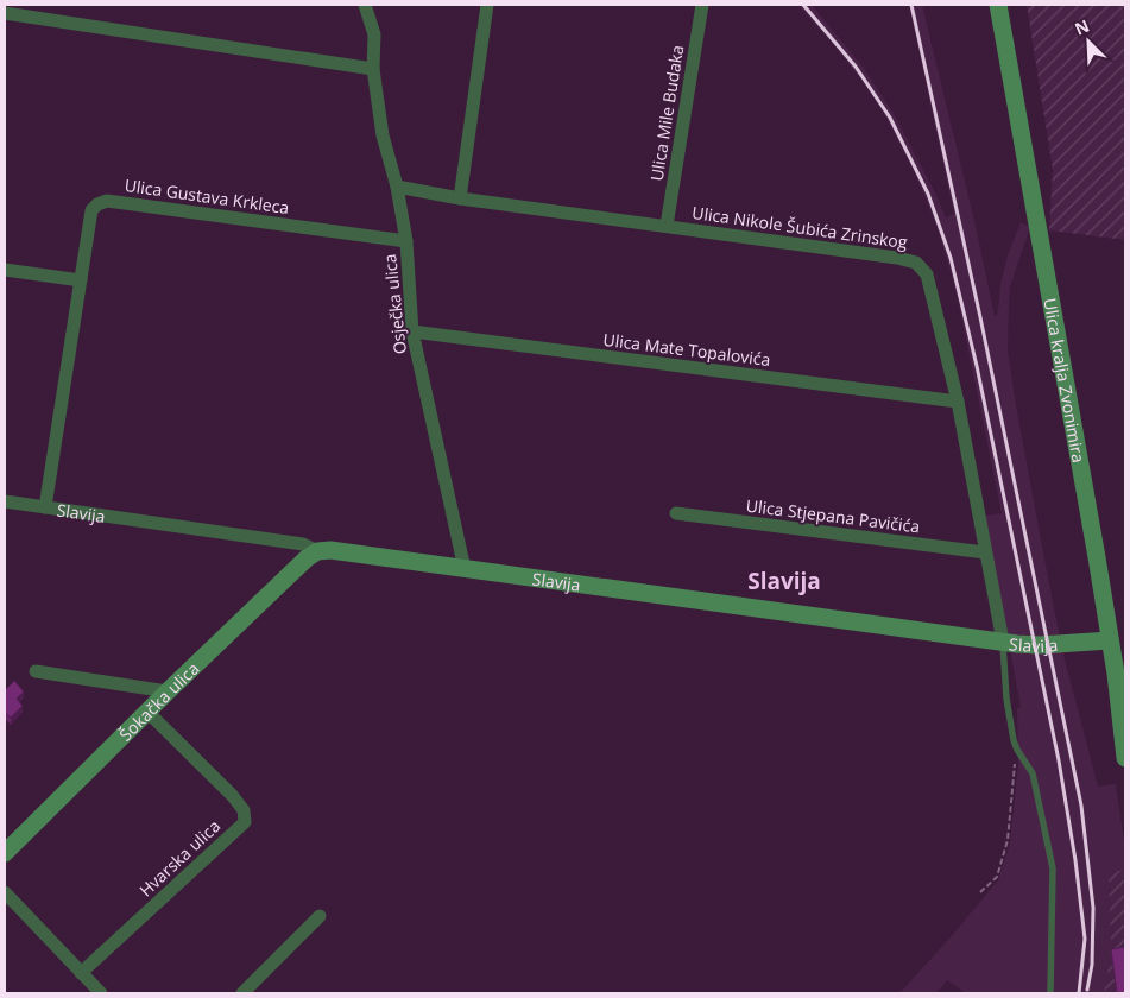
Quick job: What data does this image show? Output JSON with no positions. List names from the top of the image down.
{
  "streets": {
    "street": [
      "Ulica Mile Budaka",
      "Ulica Gustava Krkleca",
      "Ulica Nikole Šubića Zrinskog",
      "Osječka ulica",
      "Ulica Mate Topalovića",
      "Ulica kralja Zvonimira",
      "Slavija",
      "Ulica Stjepana Pavičića",
      "Šokačka ulica",
      "Hvarska ulica"
    ]
  },
  "crossings": [
    ["Ulica Mile Budaka", "Ulica Nikole Šubića Zrinskog"],
    ["Ulica Gustava Krkleca", "Osječka ulica"],
    ["Ulica Gustava Krkleca", "Slavija"],
    ["Ulica Nikole Šubića Zrinskog", "Osječka ulica"],
    ["Ulica Nikole Šubića Zrinskog", "Ulica Mate Topalovića"],
    ["Ulica Nikole Šubića Zrinskog", "Slavija"],
    ["Ulica Nikole Šubića Zrinskog", "Ulica Stjepana Pavičića"],
    ["Osječka ulica", "Ulica Mate Topalovića"],
    ["Osječka ulica", "Slavija"],
    ["Ulica kralja Zvonimira", "Slavija"],
    ["Slavija", "Šokačka ulica"],
    ["Šokačka ulica", "Hvarska ulica"]
  ],
  "districts": ["Slavija"],
  "north": "top left"
}
